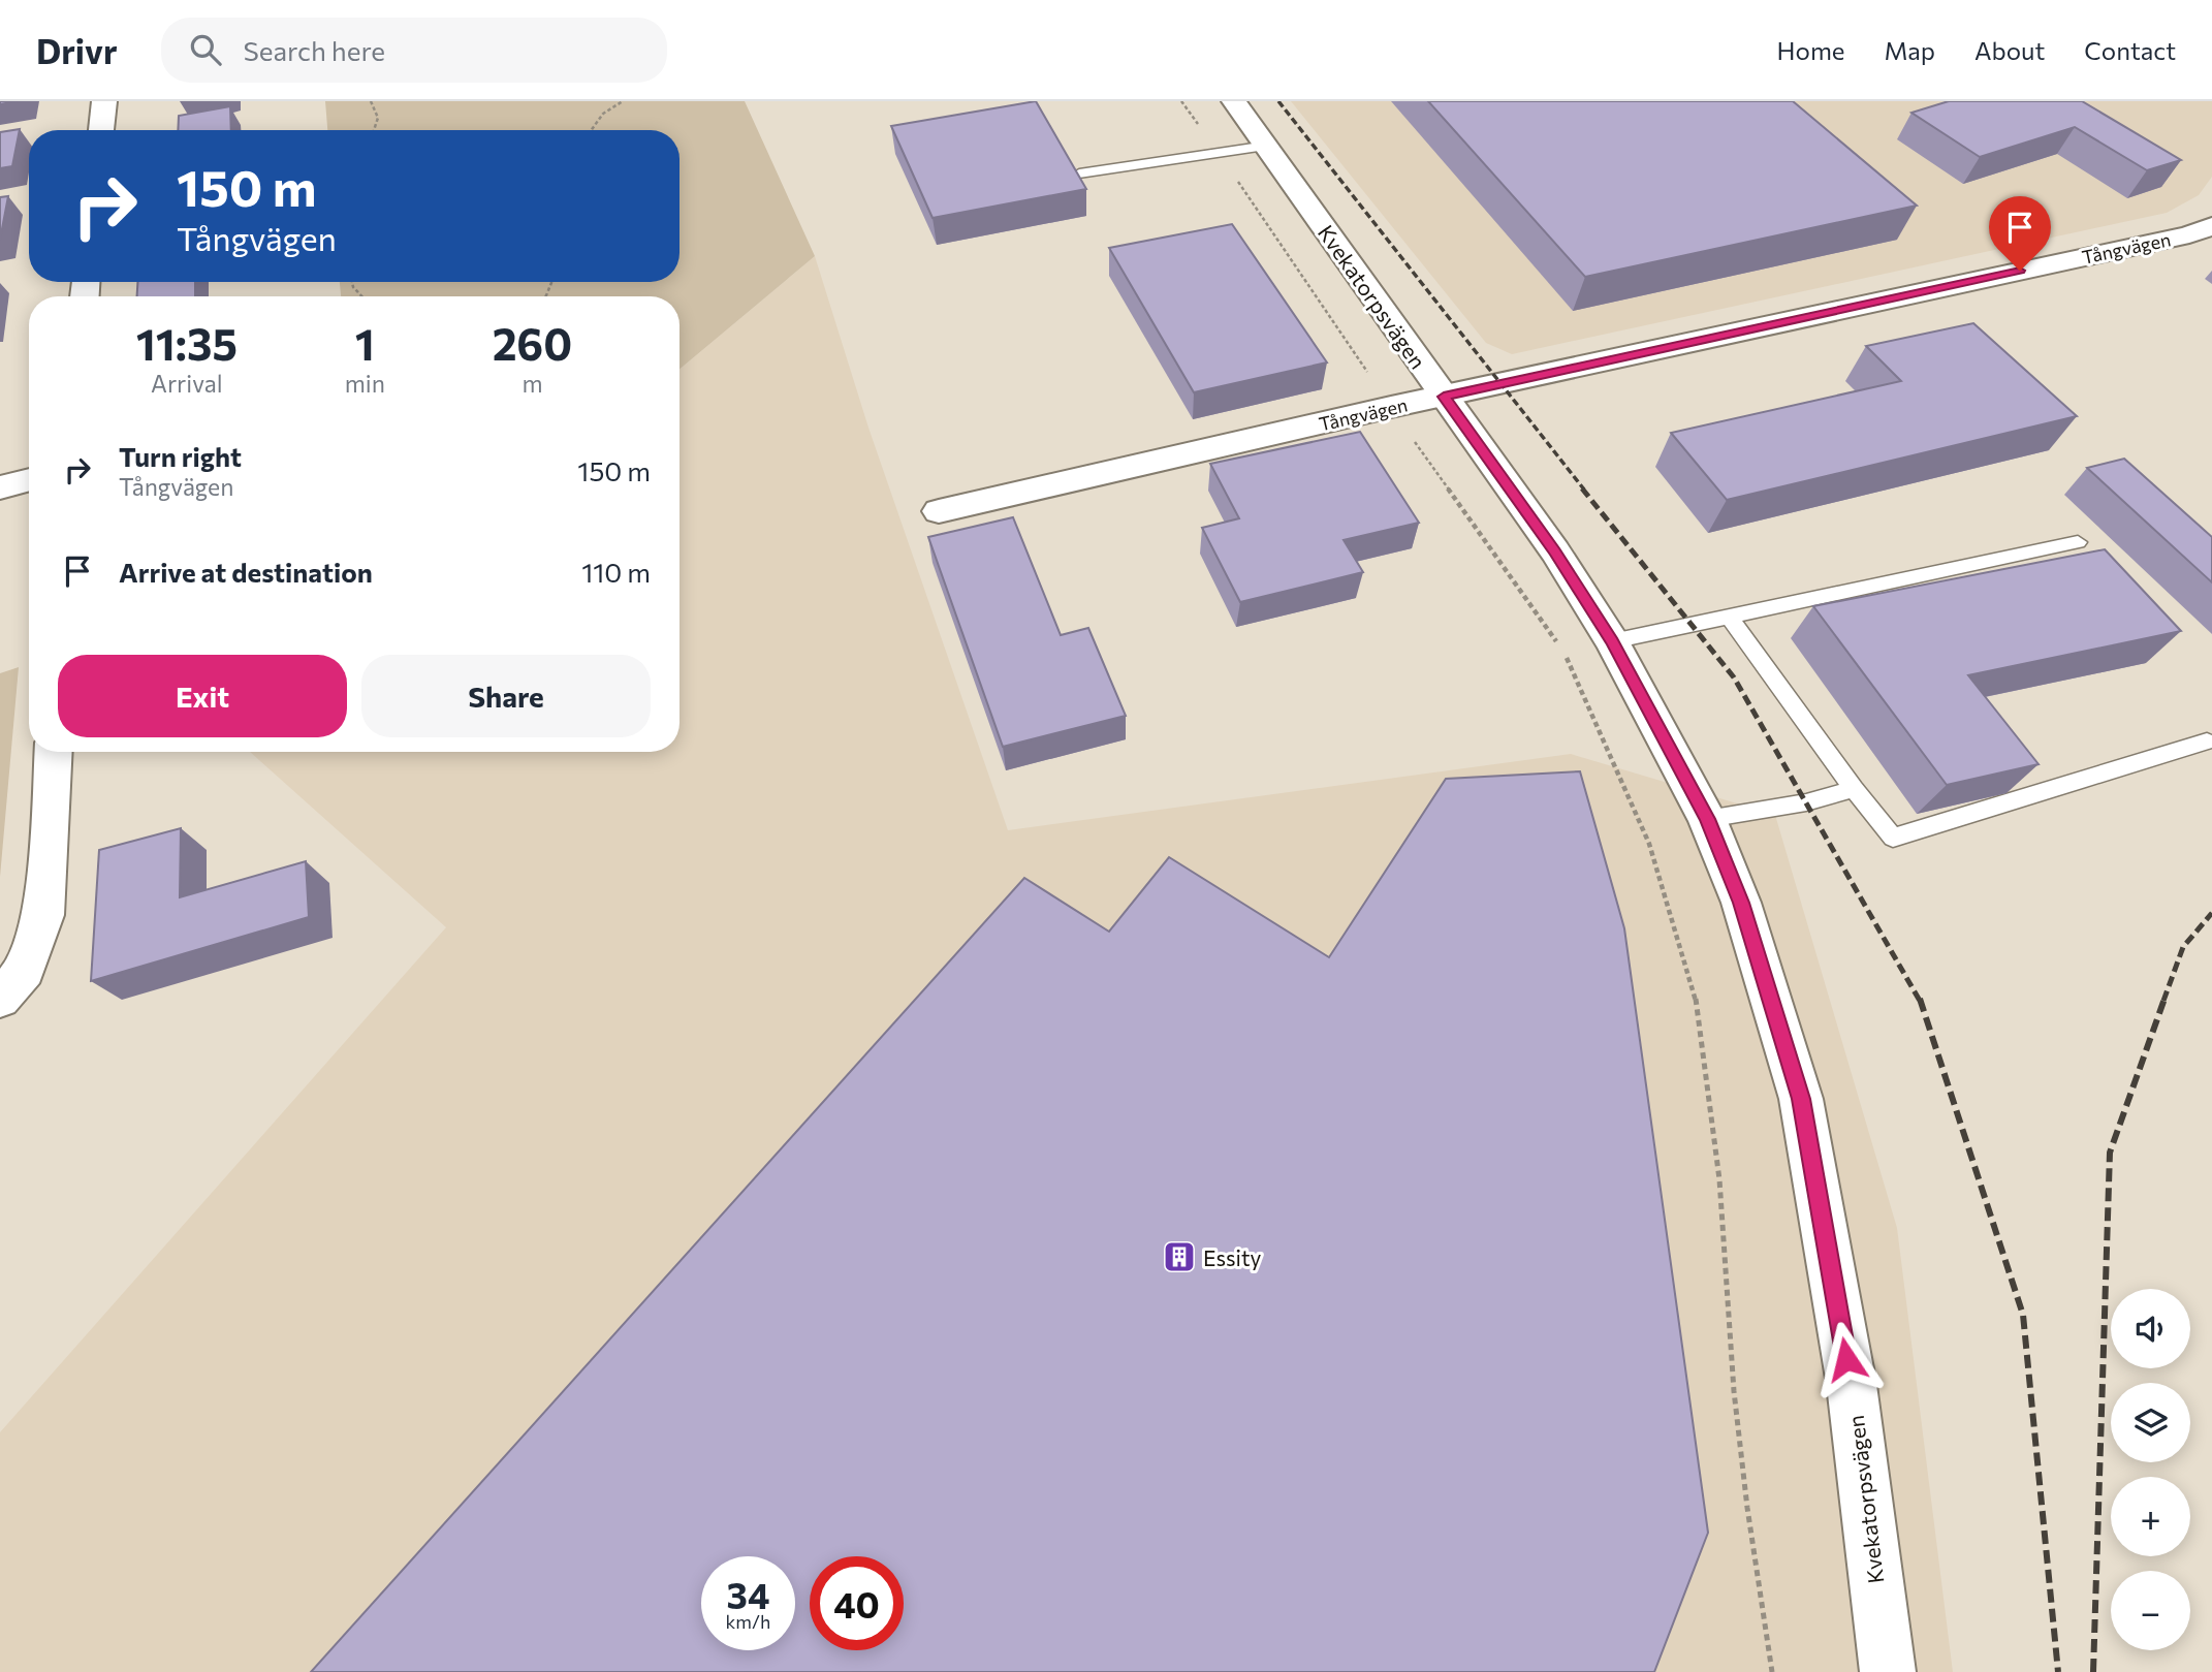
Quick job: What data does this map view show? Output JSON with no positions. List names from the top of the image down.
{
  "streets": {
    "street": ["Tångvägen", "Kvekatorpsvägen"]
  },
  "crossings": [
    ["Tångvägen", "Kvekatorpsvägen"]
  ],
  "places": {
    "building": ["Essity"]
  },
  "page": {
    "header": "Drivr",
    "search": "Search here",
    "nav": [
      "Home",
      "Map",
      "About",
      "Contact"
    ],
    "turn": ["150 m", "Tångvägen"],
    "eta": [
      "11:35",
      "Arrival",
      "1",
      "min",
      "260",
      "m"
    ],
    "list": [
      {
        "name": "Turn right",
        "note": "Tångvägen",
        "value": "150 m"
      },
      {
        "name": "Arrive at destination",
        "value": "110 m"
      }
    ],
    "buttons": ["Exit", "Share"],
    "map_buttons": ["+", "−"],
    "speed": "34 km/h",
    "limit": "40"
  }
}
